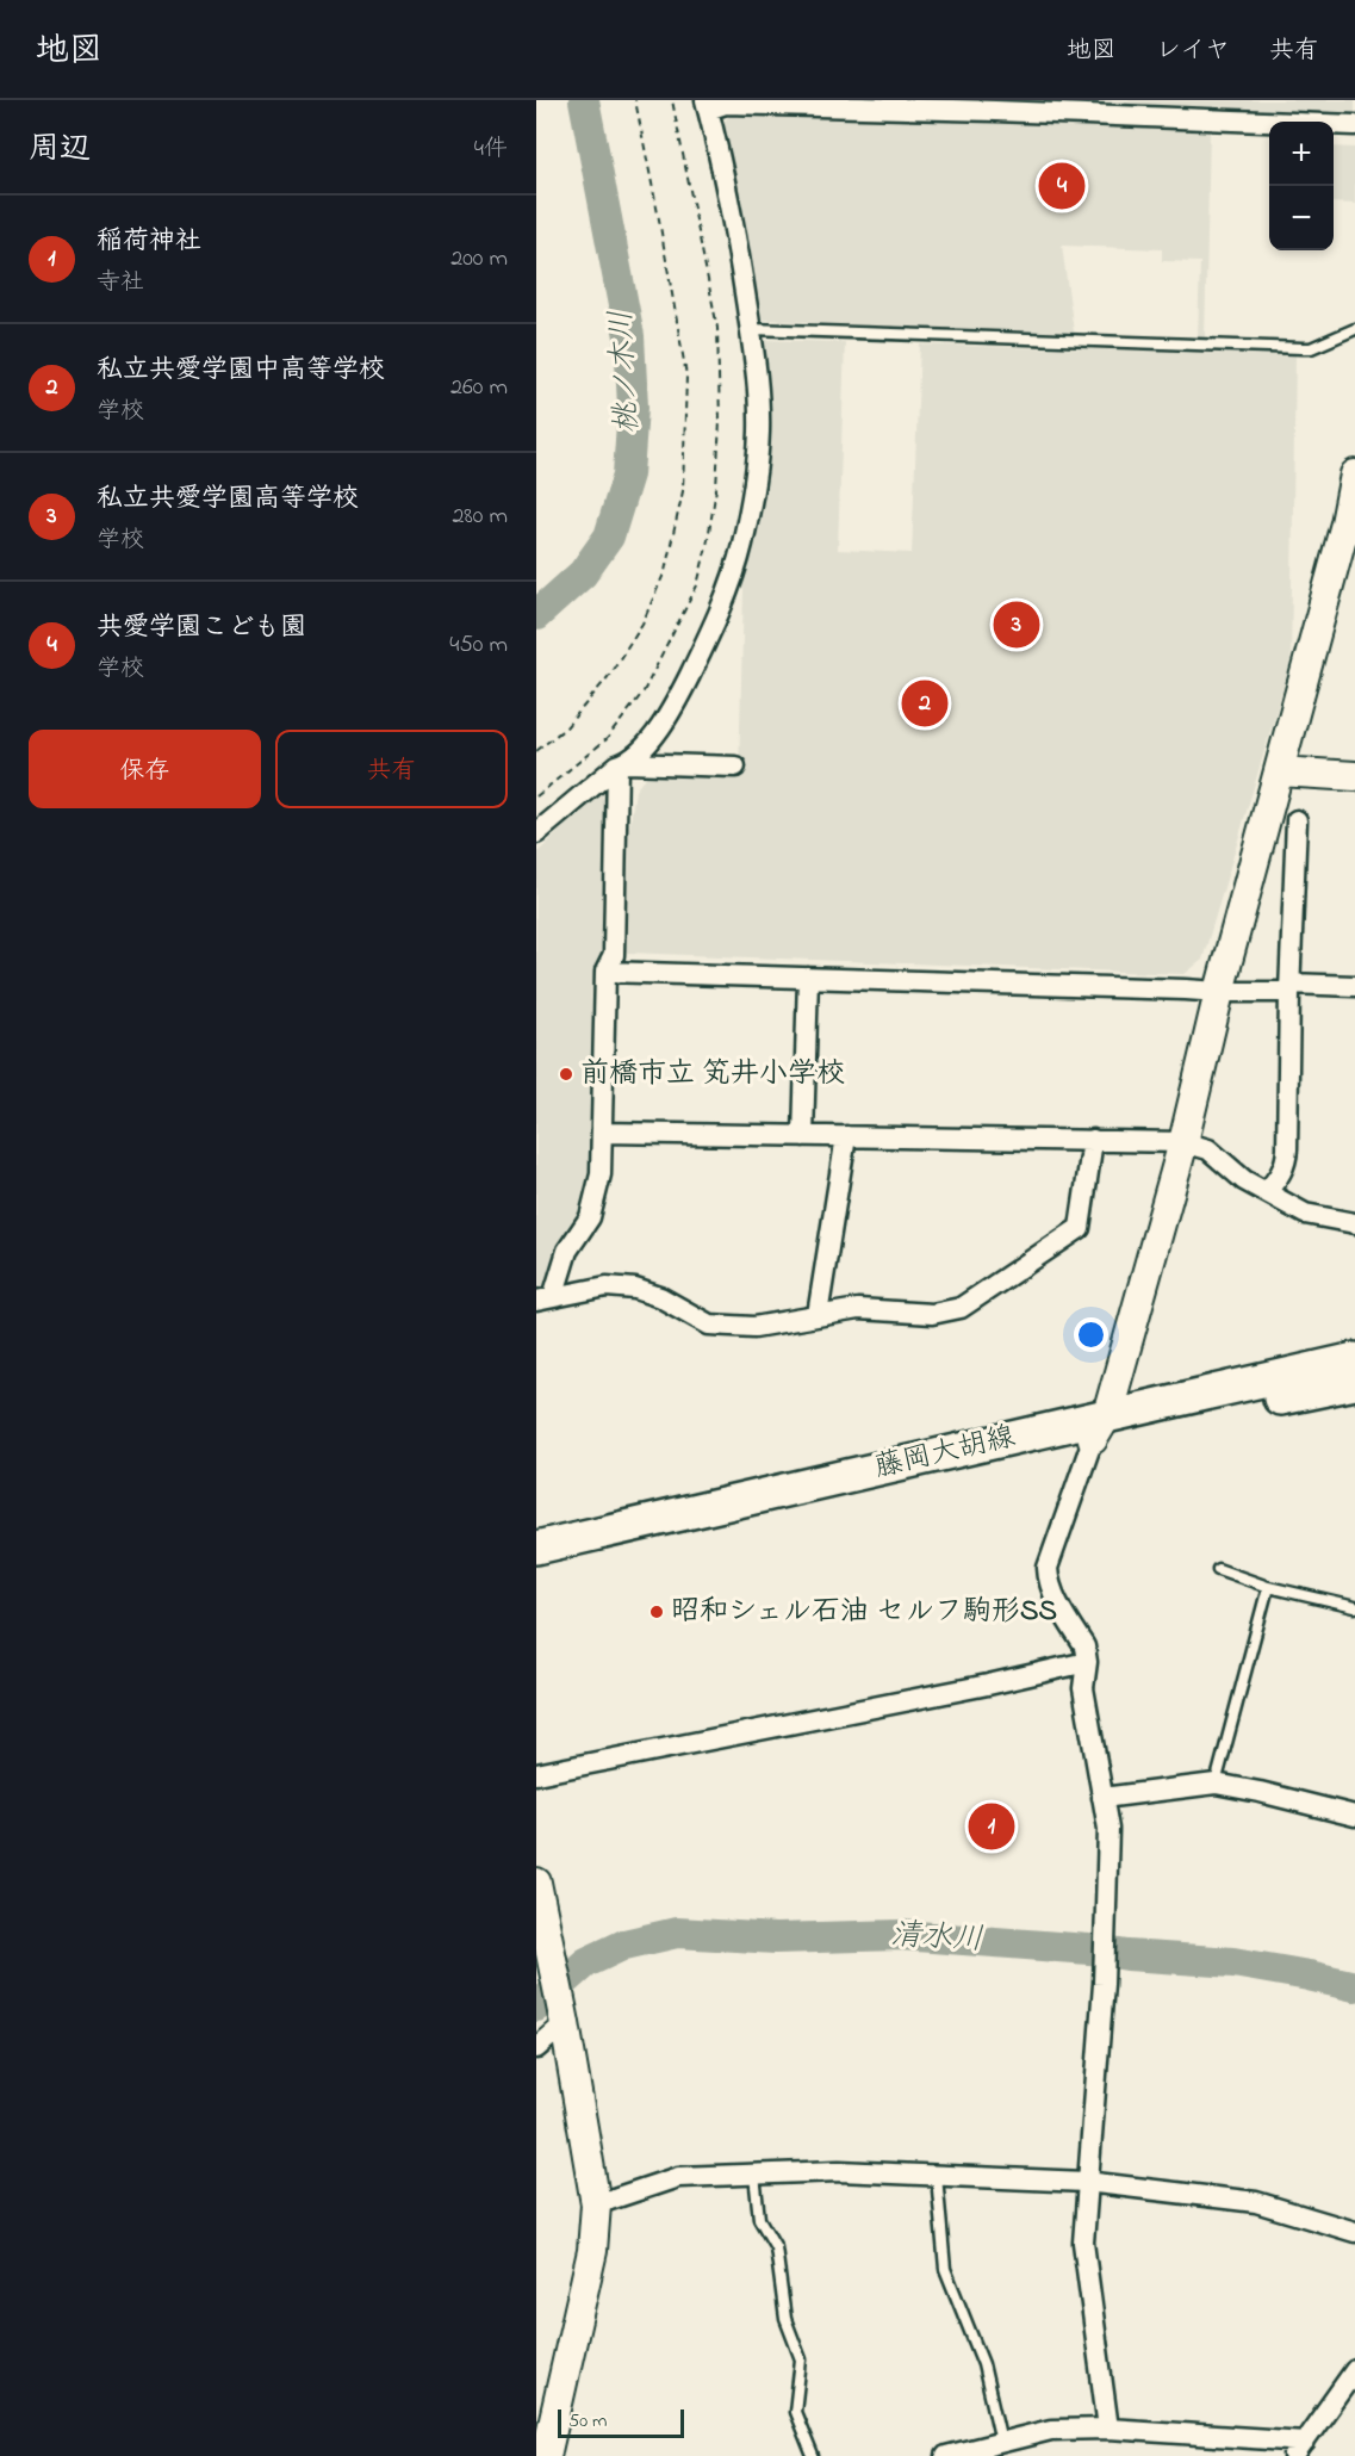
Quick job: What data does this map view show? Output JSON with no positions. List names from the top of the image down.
{
  "streets": {
    "main road": ["藤岡大胡線"]
  },
  "water": ["桃ノ木川", "清水川"],
  "places": ["前橋市立 笂井小学校", "昭和シェル石油 セルフ駒形SS"],
  "scale_bar": "50 m",
  "page": {
    "header": "地図",
    "nav": ["地図", "レイヤ", "共有"],
    "heading": ["周辺", "4件"],
    "map_buttons": ["+", "−"],
    "pins": [
      "4",
      "3",
      "2",
      "1"
    ],
    "list": [
      {
        "mark": "1",
        "name": "稲荷神社",
        "note": "寺社",
        "value": "200 m"
      },
      {
        "mark": "2",
        "name": "私立共愛学園中高等学校",
        "note": "学校",
        "value": "260 m"
      },
      {
        "mark": "3",
        "name": "私立共愛学園高等学校",
        "note": "学校",
        "value": "280 m"
      },
      {
        "mark": "4",
        "name": "共愛学園こども園",
        "note": "学校",
        "value": "450 m"
      }
    ],
    "buttons": ["保存", "共有"],
    "scale": "50 m"
  }
}
